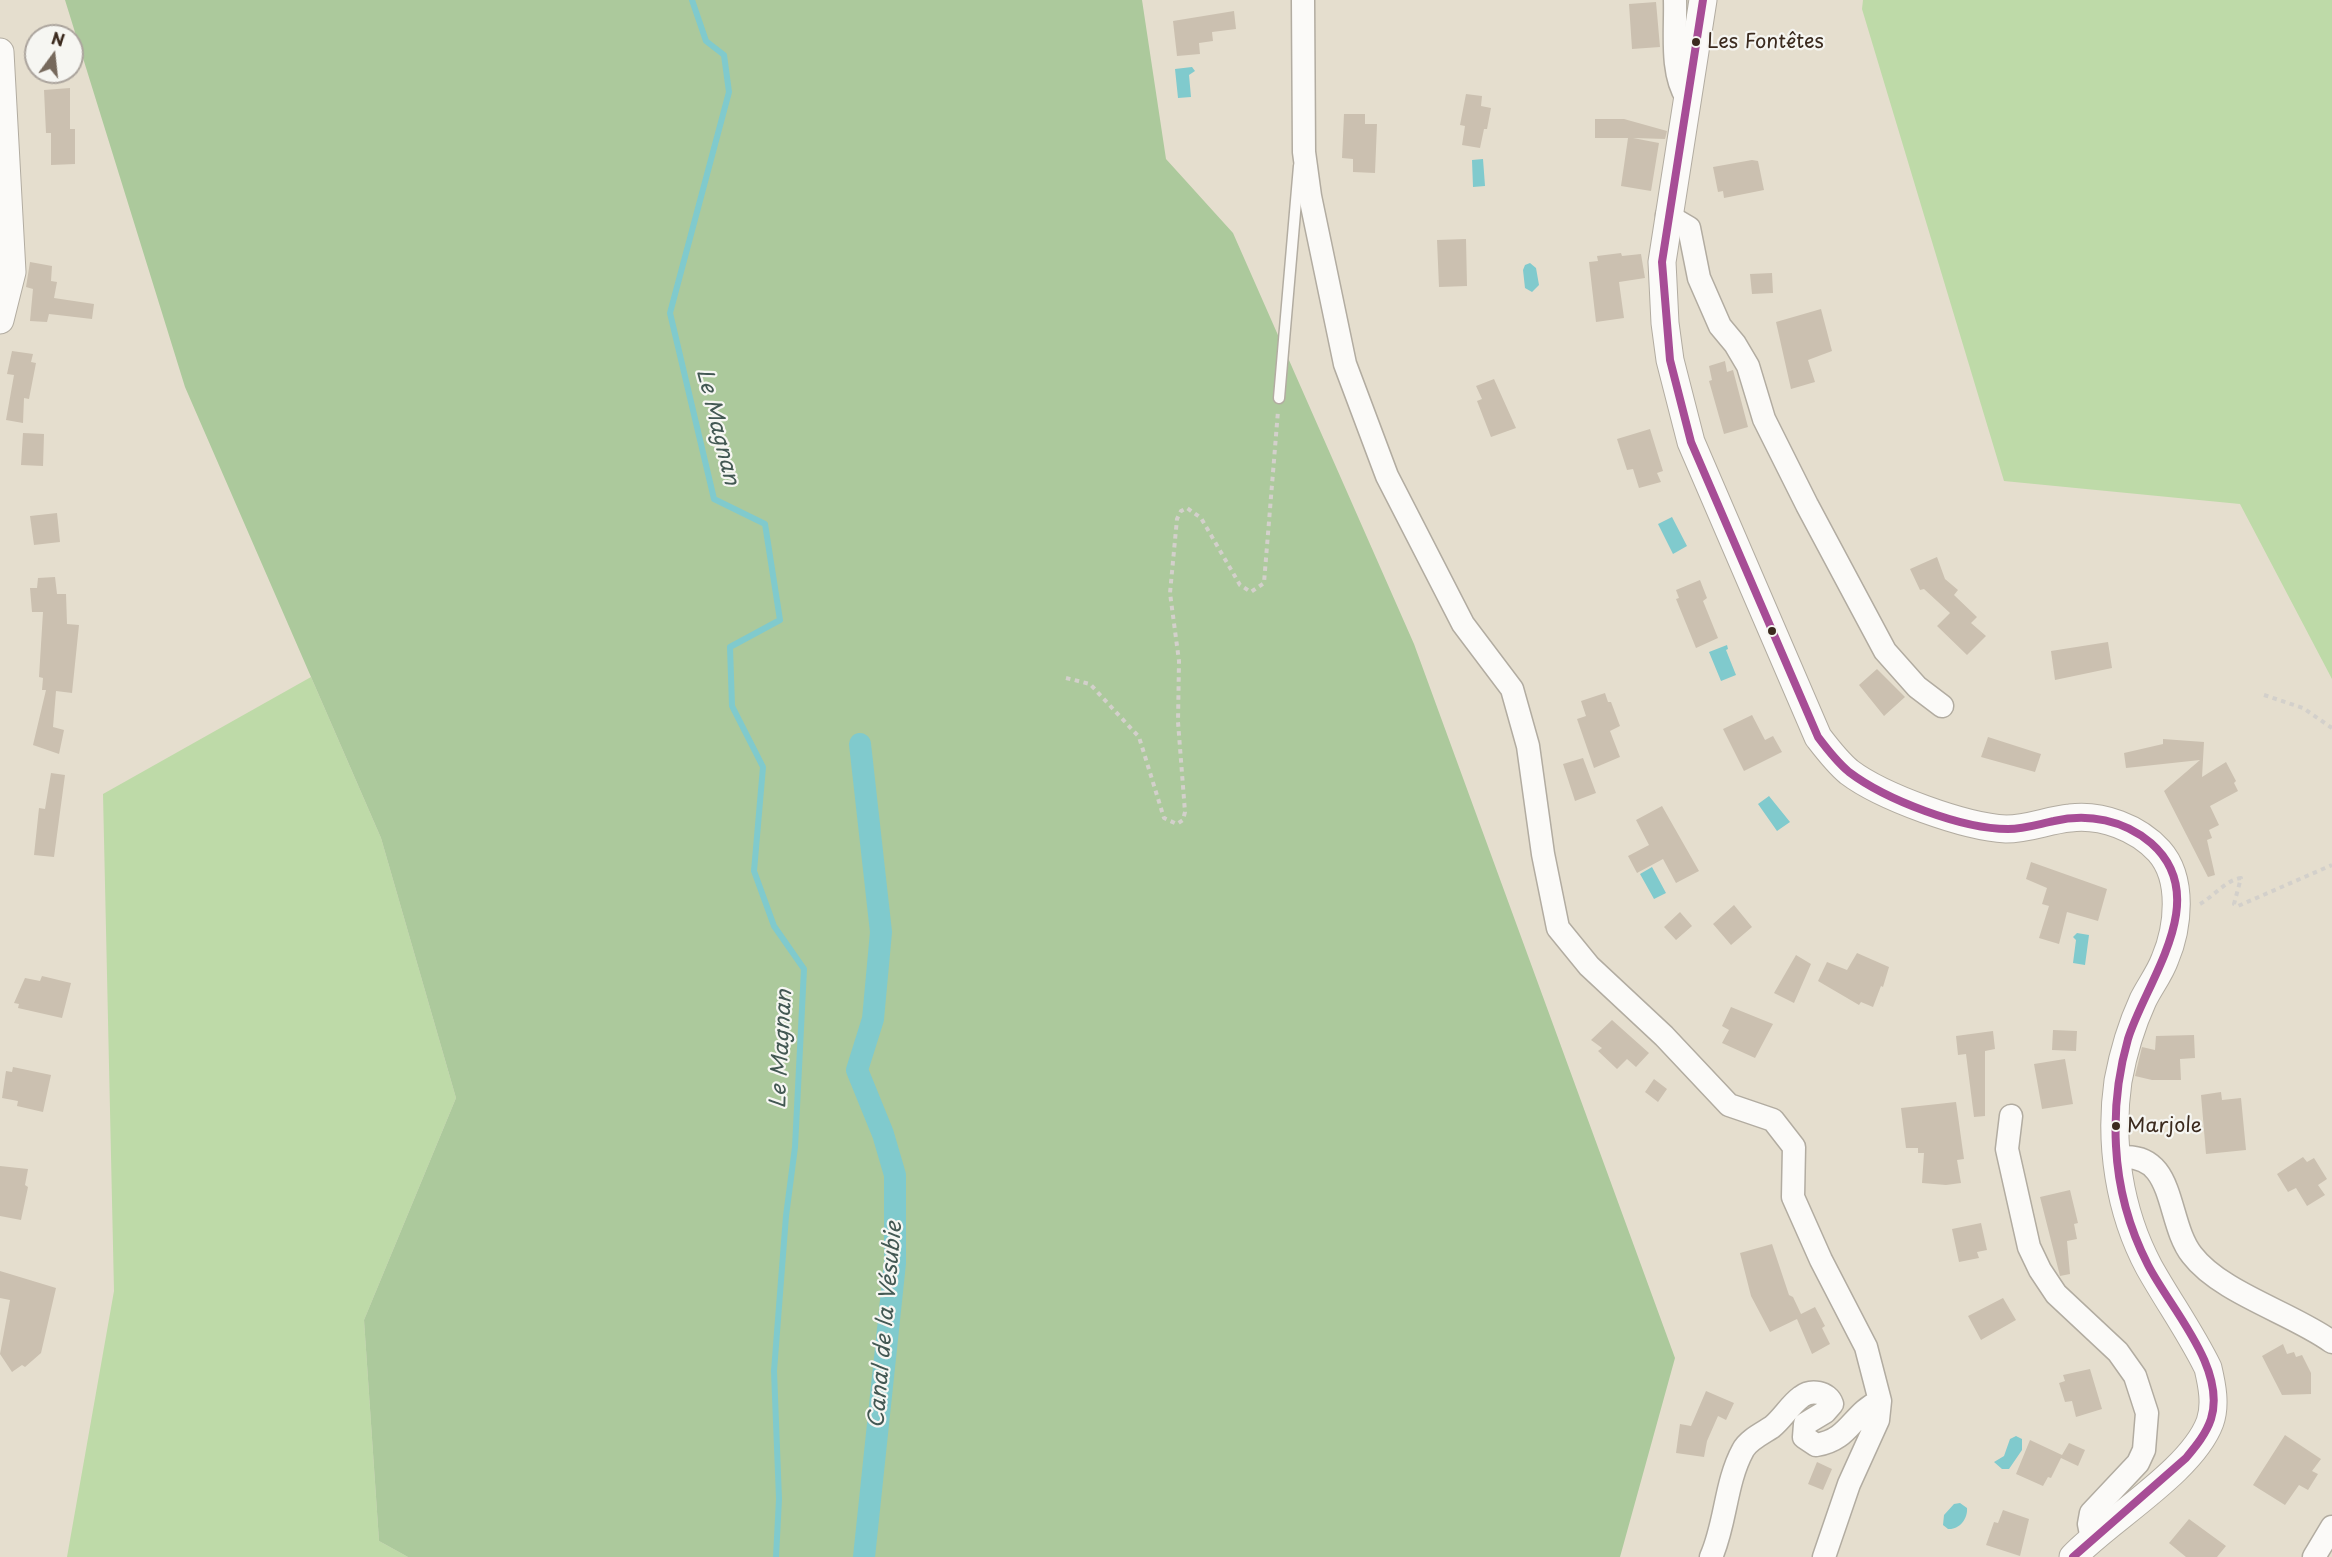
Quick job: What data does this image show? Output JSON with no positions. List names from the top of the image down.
{
  "water": ["Le Magnan", "Canal de la Vésubie"],
  "places": ["Les Fontêtes", "Marjole"],
  "north": "top"
}
